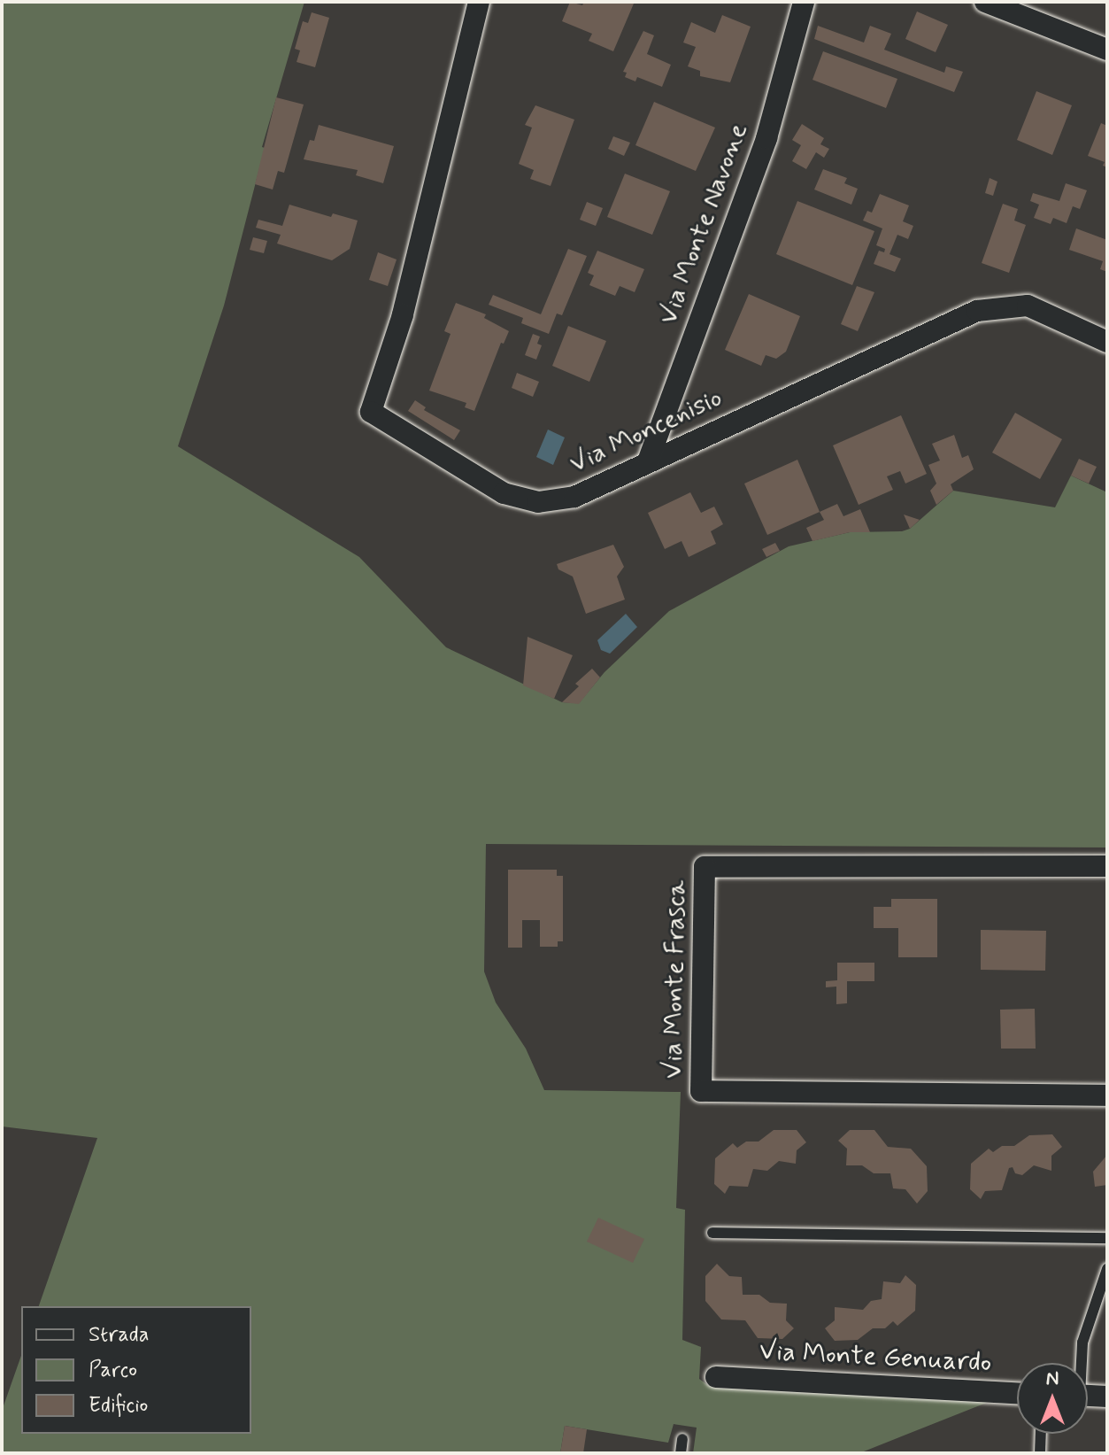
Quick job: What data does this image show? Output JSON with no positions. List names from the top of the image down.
{
  "streets": {
    "street": [
      "Via Monte Navone",
      "Via Moncenisio",
      "Via Monte Frasca",
      "Via Monte Genuardo"
    ]
  },
  "crossings": [
    ["Via Monte Navone", "Via Moncenisio"]
  ],
  "legend": ["Strada", "Parco", "Edificio"],
  "north": "top"
}
